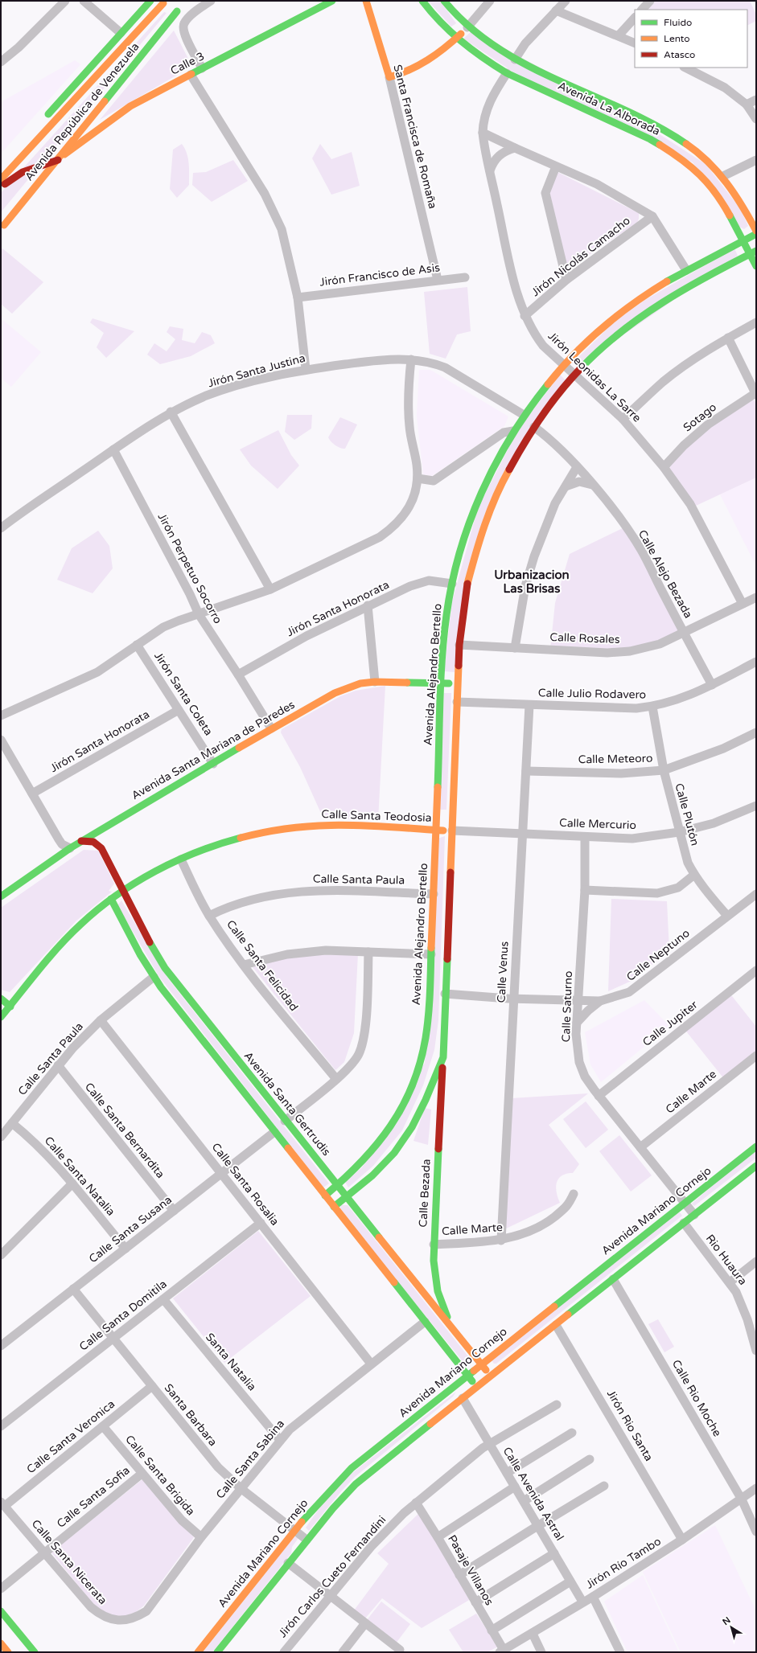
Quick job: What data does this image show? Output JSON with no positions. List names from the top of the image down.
{
  "streets": {
    "main road": [
      "Calle 3",
      "Avenida La Alborada",
      "Avenida República de Venezuela",
      "Santa Francisca de Romaña",
      "Avenida Alejandro Bertello",
      "Avenida Santa Mariana de Paredes",
      "Calle Santa Teodosia",
      "Avenida Santa Gertrudis",
      "Calle Bezada",
      "Avenida Mariano Cornejo"
    ],
    "street": [
      "Jirón Nicolás Camacho",
      "Jirón Francisco de Asis",
      "Jirón Santa Justina",
      "Jirón Leonidas La Sarre",
      "Sotago",
      "Jirón Perpetuo Socorro",
      "Calle Alejo Bezada",
      "Jirón Santa Honorata",
      "Calle Rosales",
      "Jirón Santa Coleta",
      "Calle Julio Rodavero",
      "Calle Meteoro",
      "Calle Plutón",
      "Calle Mercurio",
      "Calle Santa Paula",
      "Calle Neptuno",
      "Calle Santa Felicidad",
      "Calle Venus",
      "Calle Saturno",
      "Calle Jupiter",
      "Calle Marte",
      "Calle Santa Bernardita",
      "Calle Santa Natalia",
      "Calle Santa Rosalia",
      "Calle Santa Susana",
      "Rio Huaura",
      "Calle Santa Domitila",
      "Santa Natalia",
      "Calle Rio Moche",
      "Santa Barbara",
      "Jirón Rio Santa",
      "Calle Santa Veronica",
      "Calle Santa Sabina",
      "Calle Santa Brigida",
      "Calle Avenida Astral",
      "Calle Santa Sofia",
      "Calle Santa Nicerata",
      "Jirón Río Tambo",
      "Pasaje Villanos",
      "Jirón Carlos Cueto Fernandini"
    ]
  },
  "crossings": [
    ["Calle 3", "Avenida República de Venezuela"],
    ["Avenida La Alborada", "Jirón Leonidas La Sarre"],
    ["Avenida La Alborada", "Avenida Alejandro Bertello"],
    ["Santa Francisca de Romaña", "Jirón Francisco de Asis"],
    ["Jirón Nicolás Camacho", "Jirón Leonidas La Sarre"],
    ["Jirón Santa Justina", "Jirón Perpetuo Socorro"],
    ["Jirón Santa Justina", "Avenida Alejandro Bertello"],
    ["Jirón Leonidas La Sarre", "Sotago"],
    ["Jirón Leonidas La Sarre", "Calle Rosales"],
    ["Jirón Leonidas La Sarre", "Avenida Alejandro Bertello"],
    ["Jirón Perpetuo Socorro", "Jirón Santa Honorata"],
    ["Jirón Perpetuo Socorro", "Avenida Santa Mariana de Paredes"],
    ["Calle Alejo Bezada", "Calle Rosales"],
    ["Calle Alejo Bezada", "Calle Julio Rodavero"],
    ["Jirón Santa Honorata", "Avenida Alejandro Bertello"],
    ["Jirón Santa Honorata", "Jirón Santa Coleta"],
    ["Avenida Alejandro Bertello", "Avenida Santa Mariana de Paredes"],
    ["Avenida Alejandro Bertello", "Calle Santa Teodosia"],
    ["Avenida Alejandro Bertello", "Calle Santa Paula"],
    ["Avenida Alejandro Bertello", "Avenida Santa Gertrudis"],
    ["Jirón Santa Coleta", "Avenida Santa Mariana de Paredes"],
    ["Calle Julio Rodavero", "Calle Plutón"],
    ["Calle Julio Rodavero", "Calle Venus"],
    ["Avenida Santa Mariana de Paredes", "Avenida Santa Gertrudis"],
    ["Calle Meteoro", "Calle Plutón"],
    ["Calle Meteoro", "Calle Venus"],
    ["Calle Plutón", "Calle Mercurio"],
    ["Calle Plutón", "Calle Neptuno"],
    ["Calle Santa Teodosia", "Calle Mercurio"],
    ["Calle Santa Teodosia", "Calle Santa Felicidad"],
    ["Calle Santa Teodosia", "Avenida Santa Gertrudis"],
    ["Calle Mercurio", "Calle Venus"],
    ["Calle Mercurio", "Calle Saturno"],
    ["Calle Santa Paula", "Calle Santa Felicidad"],
    ["Calle Santa Paula", "Calle Santa Bernardita"],
    ["Calle Santa Paula", "Calle Santa Natalia"],
    ["Calle Santa Paula", "Calle Santa Rosalia"],
    ["Calle Neptuno", "Calle Venus"],
    ["Calle Neptuno", "Calle Saturno"],
    ["Calle Venus", "Calle Marte"],
    ["Calle Saturno", "Calle Jupiter"],
    ["Calle Saturno", "Calle Marte"],
    ["Calle Saturno", "Avenida Mariano Cornejo"],
    ["Calle Marte", "Calle Bezada"],
    ["Avenida Santa Gertrudis", "Calle Bezada"],
    ["Avenida Santa Gertrudis", "Avenida Mariano Cornejo"],
    ["Calle Santa Bernardita", "Calle Santa Susana"],
    ["Calle Santa Natalia", "Calle Santa Susana"],
    ["Calle Santa Rosalia", "Calle Santa Susana"],
    ["Calle Santa Rosalia", "Calle Santa Domitila"],
    ["Calle Santa Rosalia", "Calle Santa Sabina"],
    ["Avenida Mariano Cornejo", "Santa Barbara"],
    ["Calle Santa Susana", "Santa Barbara"],
    ["Calle Santa Domitila", "Santa Natalia"],
    ["Calle Santa Domitila", "Santa Barbara"],
    ["Santa Natalia", "Calle Santa Sabina"],
    ["Calle Rio Moche", "Jirón Río Tambo"],
    ["Santa Barbara", "Calle Santa Veronica"],
    ["Santa Barbara", "Calle Santa Sabina"],
    ["Jirón Rio Santa", "Jirón Río Tambo"],
    ["Calle Santa Veronica", "Calle Santa Brigida"],
    ["Calle Santa Veronica", "Calle Santa Nicerata"],
    ["Calle Santa Sabina", "Calle Santa Brigida"],
    ["Calle Santa Sabina", "Calle Santa Nicerata"],
    ["Calle Santa Brigida", "Calle Santa Sofia"],
    ["Calle Avenida Astral", "Jirón Río Tambo"],
    ["Calle Avenida Astral", "Jirón Carlos Cueto Fernandini"],
    ["Calle Santa Sofia", "Calle Santa Nicerata"],
    ["Jirón Río Tambo", "Pasaje Villanos"],
    ["Pasaje Villanos", "Jirón Carlos Cueto Fernandini"]
  ],
  "districts": ["Urbanizacion Las Brisas"],
  "legend": ["Fluido", "Lento", "Atasco"],
  "north": "top left"
}
